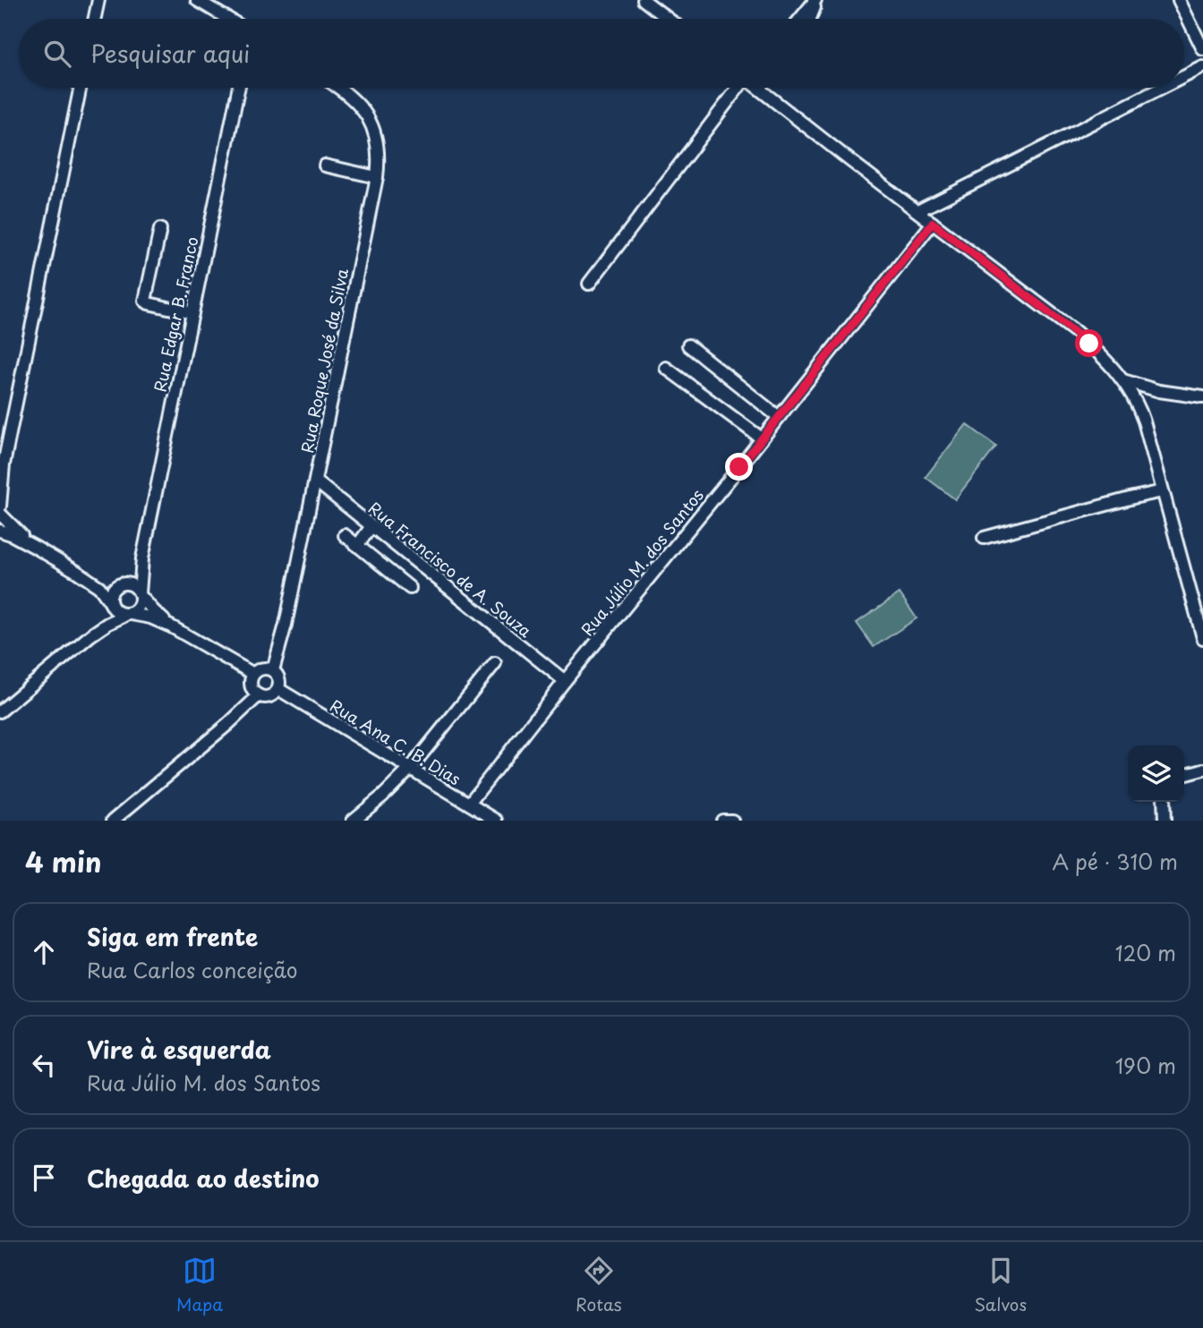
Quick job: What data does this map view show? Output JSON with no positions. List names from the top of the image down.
{
  "streets": {
    "street": [
      "Rua Edgar B. Franco",
      "Rua Roque José da Silva",
      "Rua Júlio M. dos Santos",
      "Rua Francisco de A. Souza",
      "Rua Ana C. B. Dias"
    ]
  },
  "crossings": [
    ["Rua Roque José da Silva", "Rua Francisco de A. Souza"],
    ["Rua Roque José da Silva", "Rua Ana C. B. Dias"],
    ["Rua Júlio M. dos Santos", "Rua Francisco de A. Souza"],
    ["Rua Júlio M. dos Santos", "Rua Ana C. B. Dias"]
  ],
  "page": {
    "search": "Pesquisar aqui",
    "heading": ["4 min", "A pé · 310 m"],
    "list": [
      ["Siga em frente", "Rua Carlos conceição", "120 m"],
      ["Vire à esquerda", "Rua Júlio M. dos Santos", "190 m"],
      "Chegada ao destino"
    ],
    "nav": ["Mapa", "Rotas", "Salvos"]
  }
}
